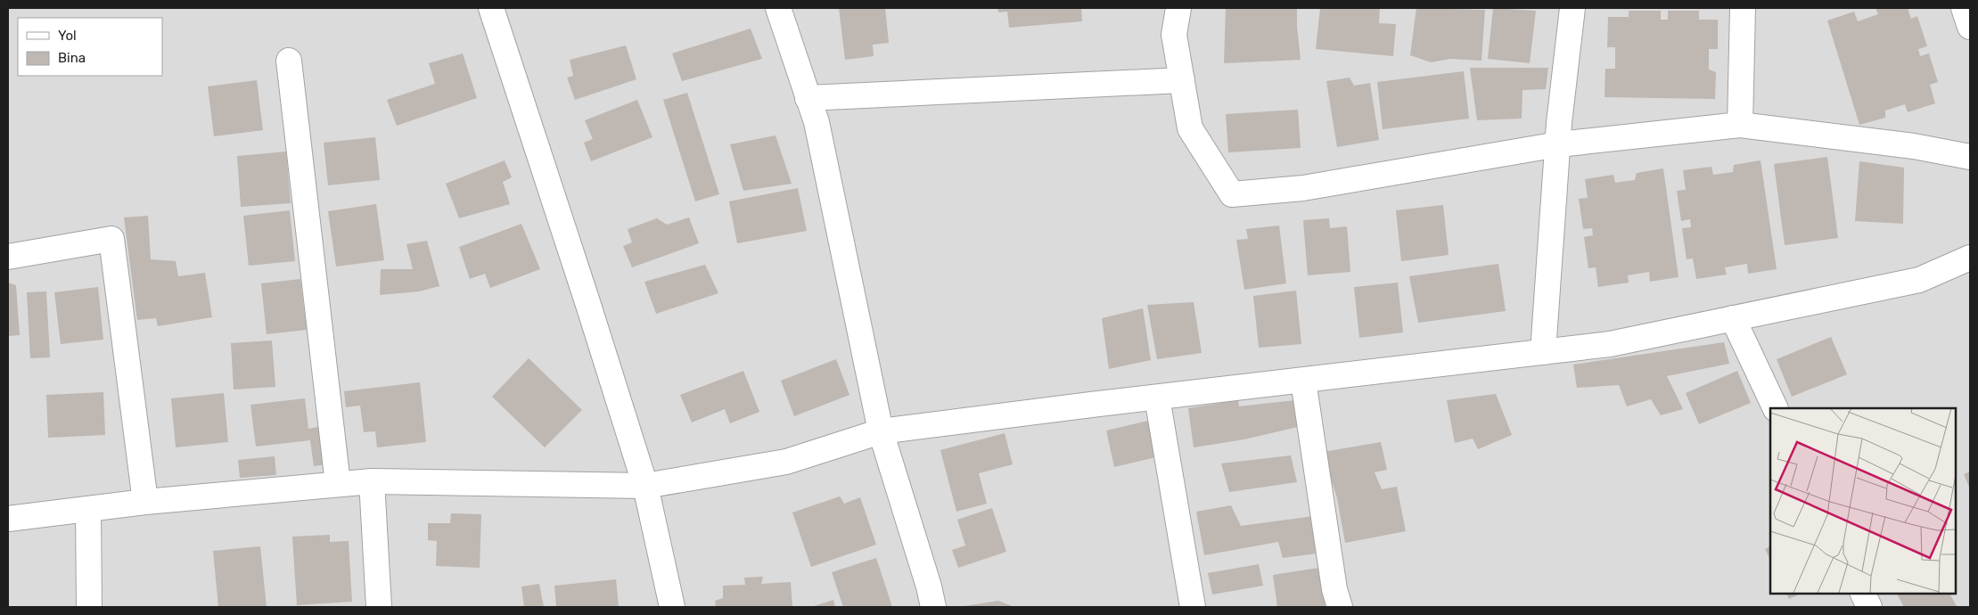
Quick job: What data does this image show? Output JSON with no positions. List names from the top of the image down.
{
  "legend": ["Yol", "Bina"]
}
